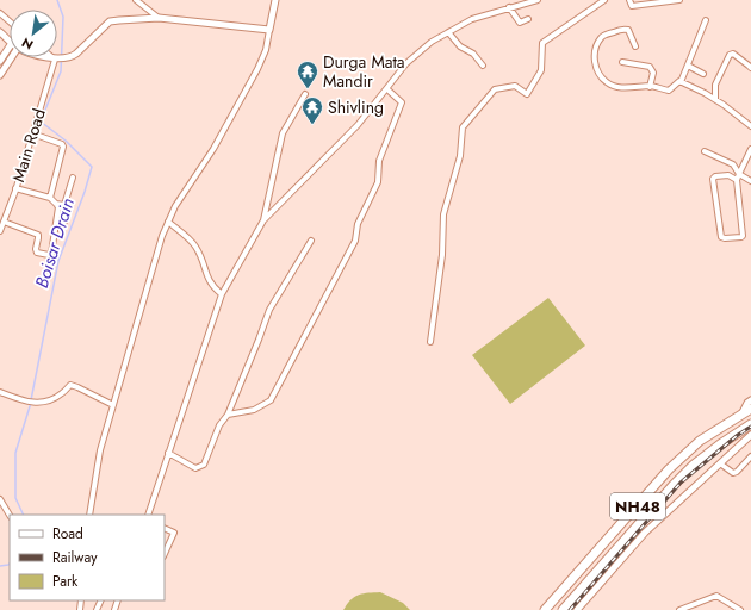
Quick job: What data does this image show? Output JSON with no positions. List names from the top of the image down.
{
  "streets": {
    "highway": ["NH48"],
    "street": ["Main Road"]
  },
  "water": ["Boisar Drain"],
  "places": {
    "temple": ["Durga Mata Mandir", "Shivling"]
  },
  "legend": ["Road", "Railway", "Park"],
  "north": "bottom left"
}
